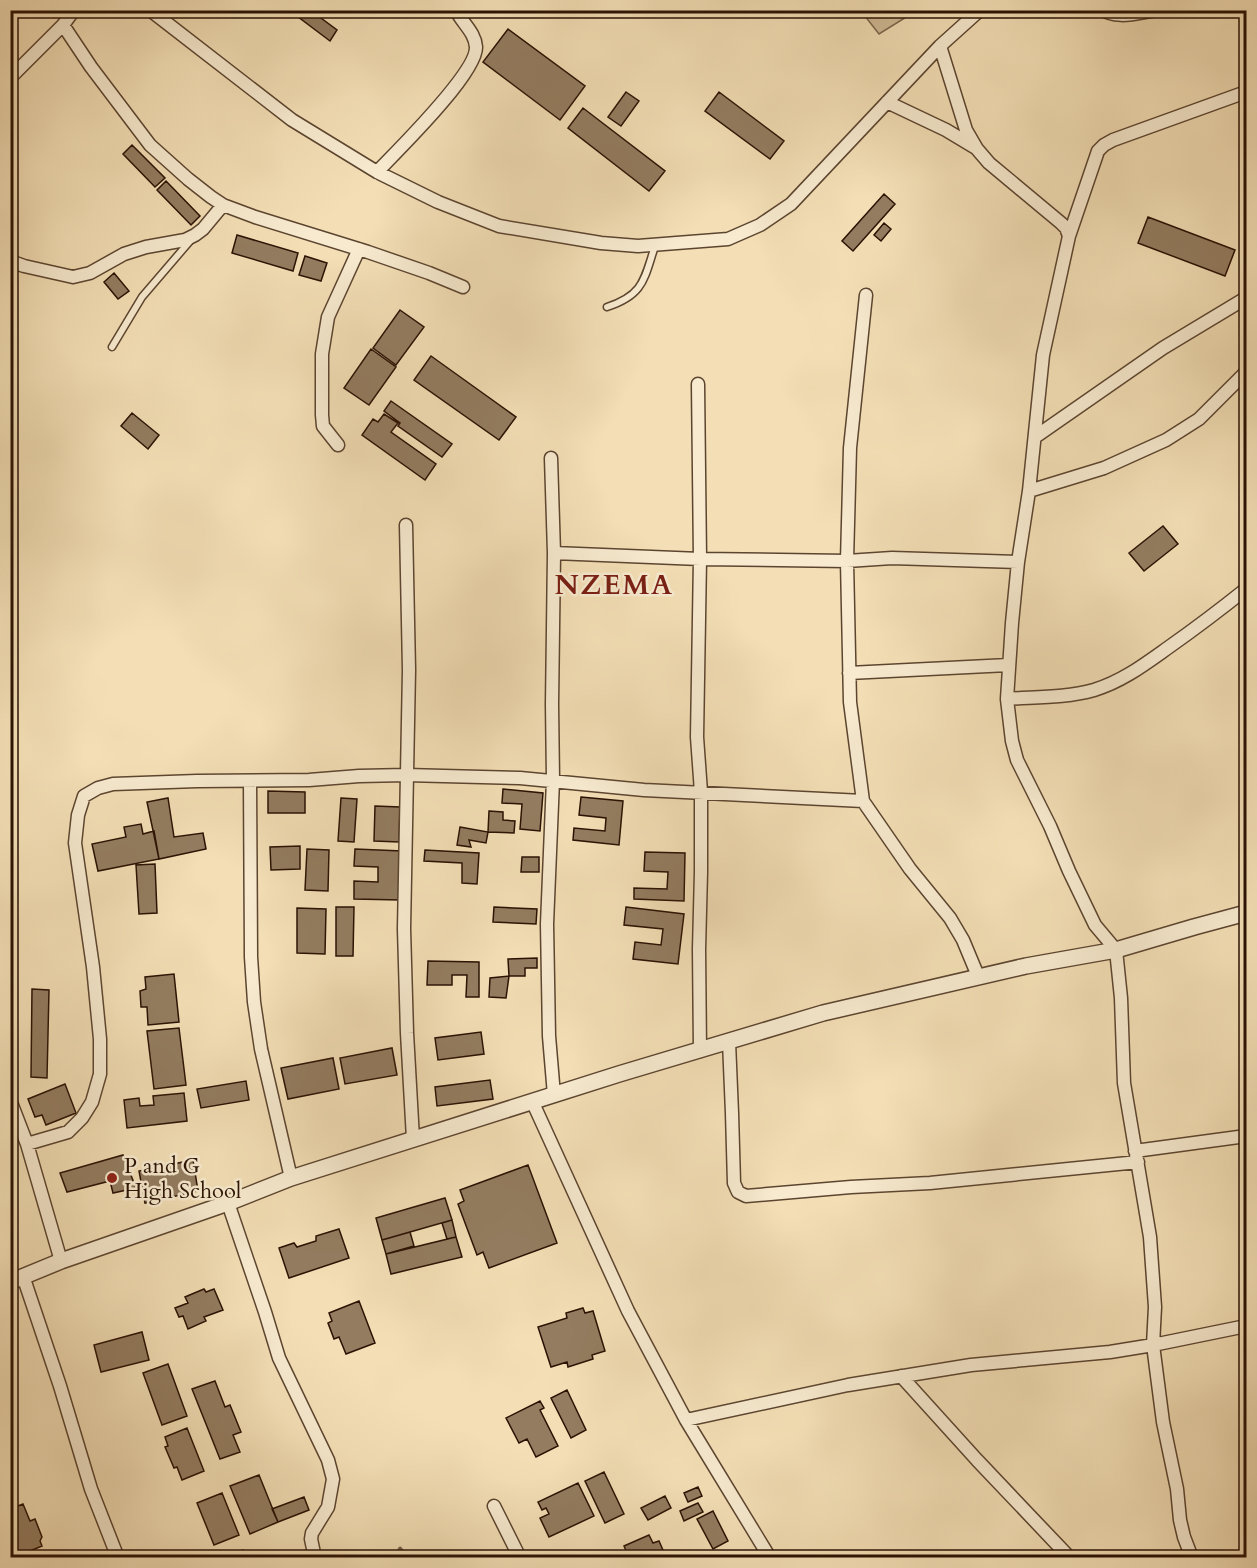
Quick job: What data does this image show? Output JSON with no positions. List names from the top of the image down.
{
  "districts": ["NZEMA"],
  "places": ["P and G High School"]
}
